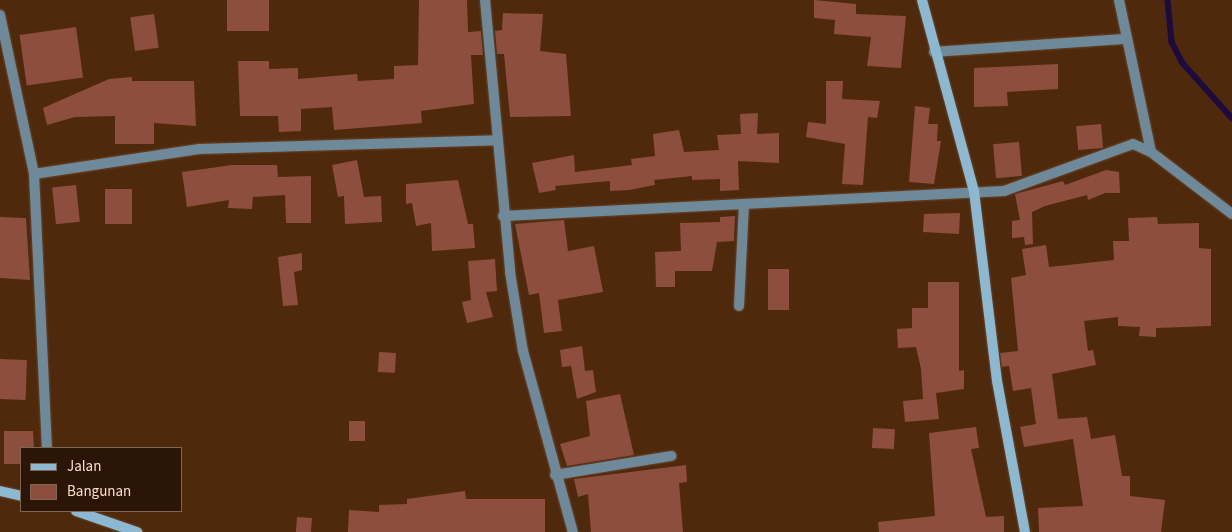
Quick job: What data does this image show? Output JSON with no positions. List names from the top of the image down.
{
  "legend": ["Jalan", "Bangunan"]
}
